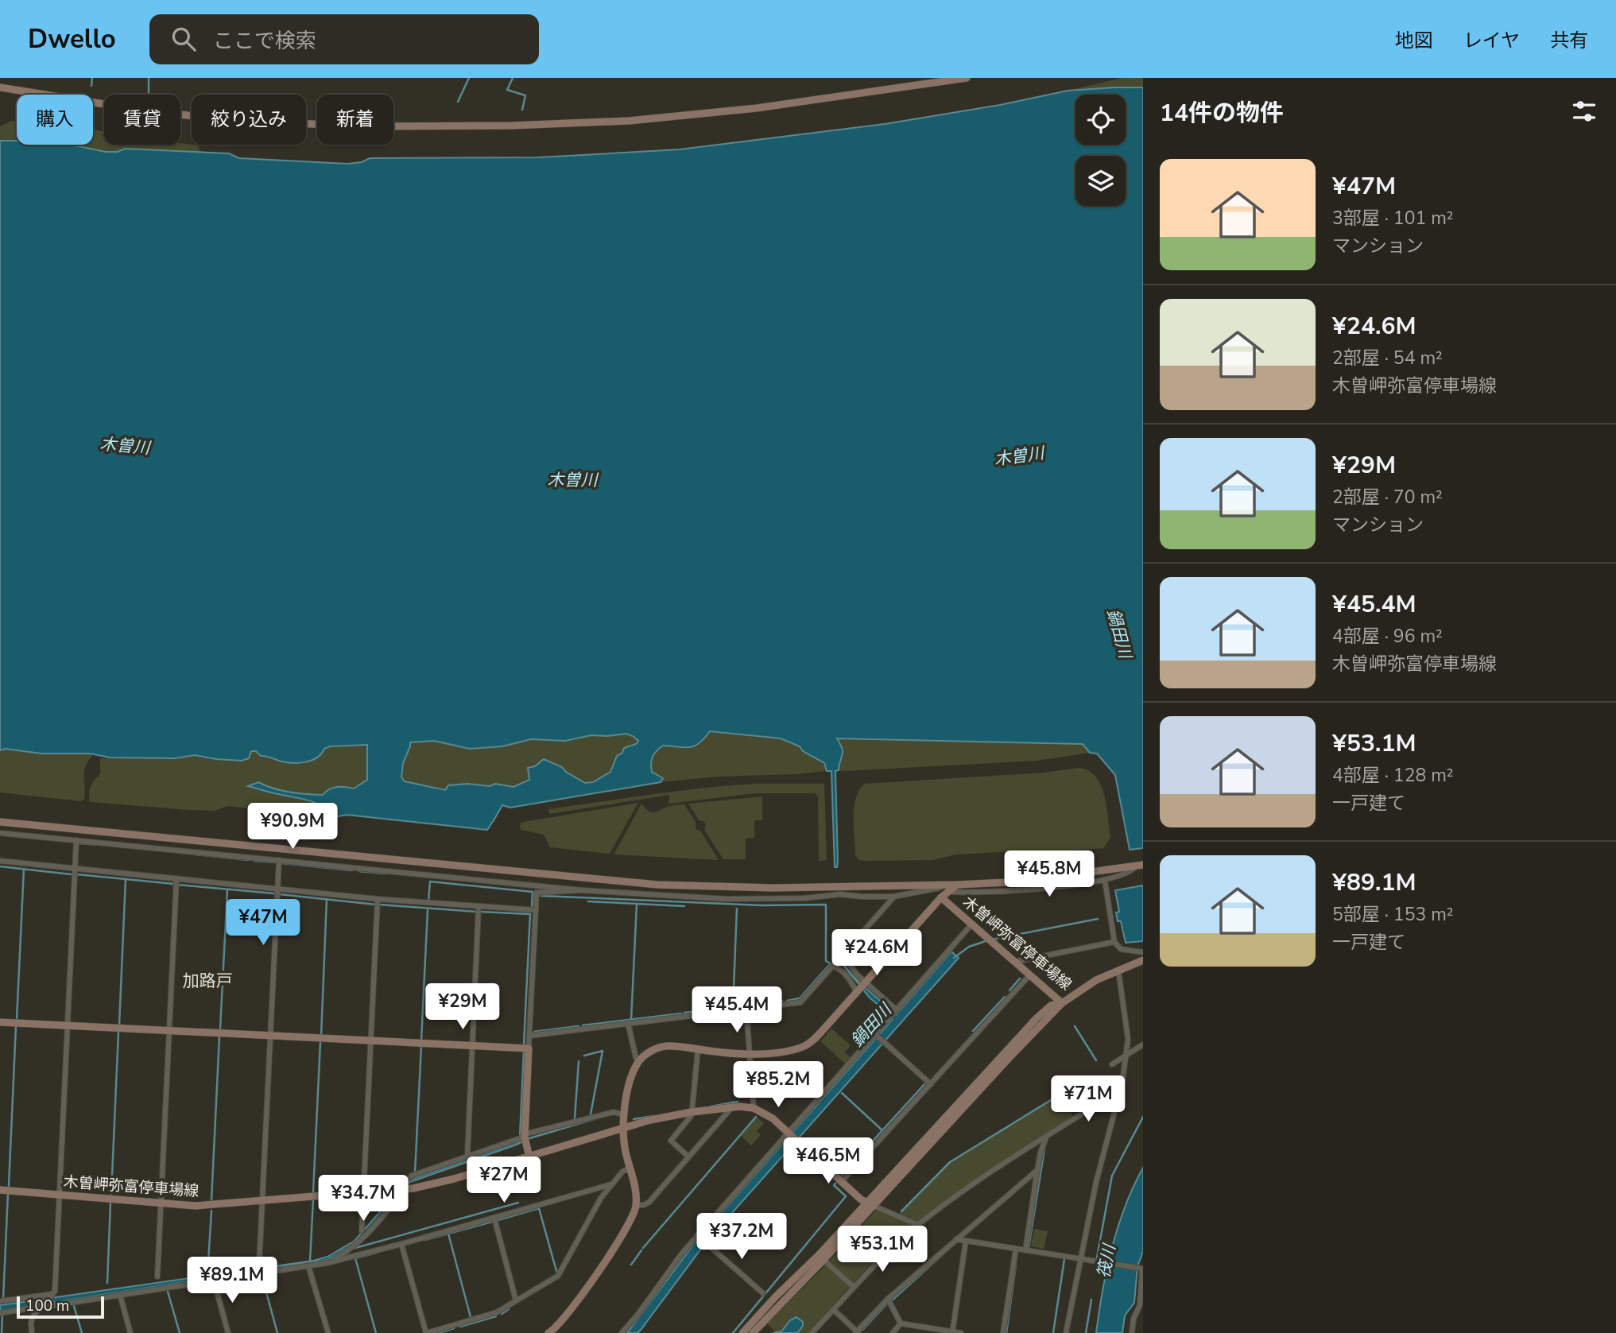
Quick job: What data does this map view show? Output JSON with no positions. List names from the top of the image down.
{
  "streets": {
    "street": ["木曽岬弥富停車場線"]
  },
  "districts": ["加路戸"],
  "water": ["木曽川", "鍋田川", "筏川"],
  "scale_bar": "100 m",
  "page": {
    "header": "Dwello",
    "search": "ここで検索",
    "nav": ["地図", "レイヤ", "共有"],
    "heading": "14件の物件",
    "chip": [
      "購入",
      "賃貸",
      "絞り込み",
      "新着"
    ],
    "list": [
      {
        "name": "¥47M",
        "note": "3部屋 · 101 m² · マンション"
      },
      {
        "name": "¥24.6M",
        "note": "2部屋 · 54 m² · 木曽岬弥富停車場線"
      },
      {
        "name": "¥29M",
        "note": "2部屋 · 70 m² · マンション"
      },
      {
        "name": "¥45.4M",
        "note": "4部屋 · 96 m² · 木曽岬弥富停車場線"
      },
      {
        "name": "¥53.1M",
        "note": "4部屋 · 128 m² · 一戸建て"
      },
      {
        "name": "¥89.1M",
        "note": "5部屋 · 153 m² · 一戸建て"
      }
    ],
    "price": [
      "¥90.9M",
      "¥45.8M",
      "¥47M",
      "¥24.6M",
      "¥29M",
      "¥45.4M",
      "¥85.2M",
      "¥71M",
      "¥46.5M",
      "¥27M",
      "¥34.7M",
      "¥37.2M",
      "¥53.1M",
      "¥89.1M"
    ],
    "scale": "100 m"
  }
}
